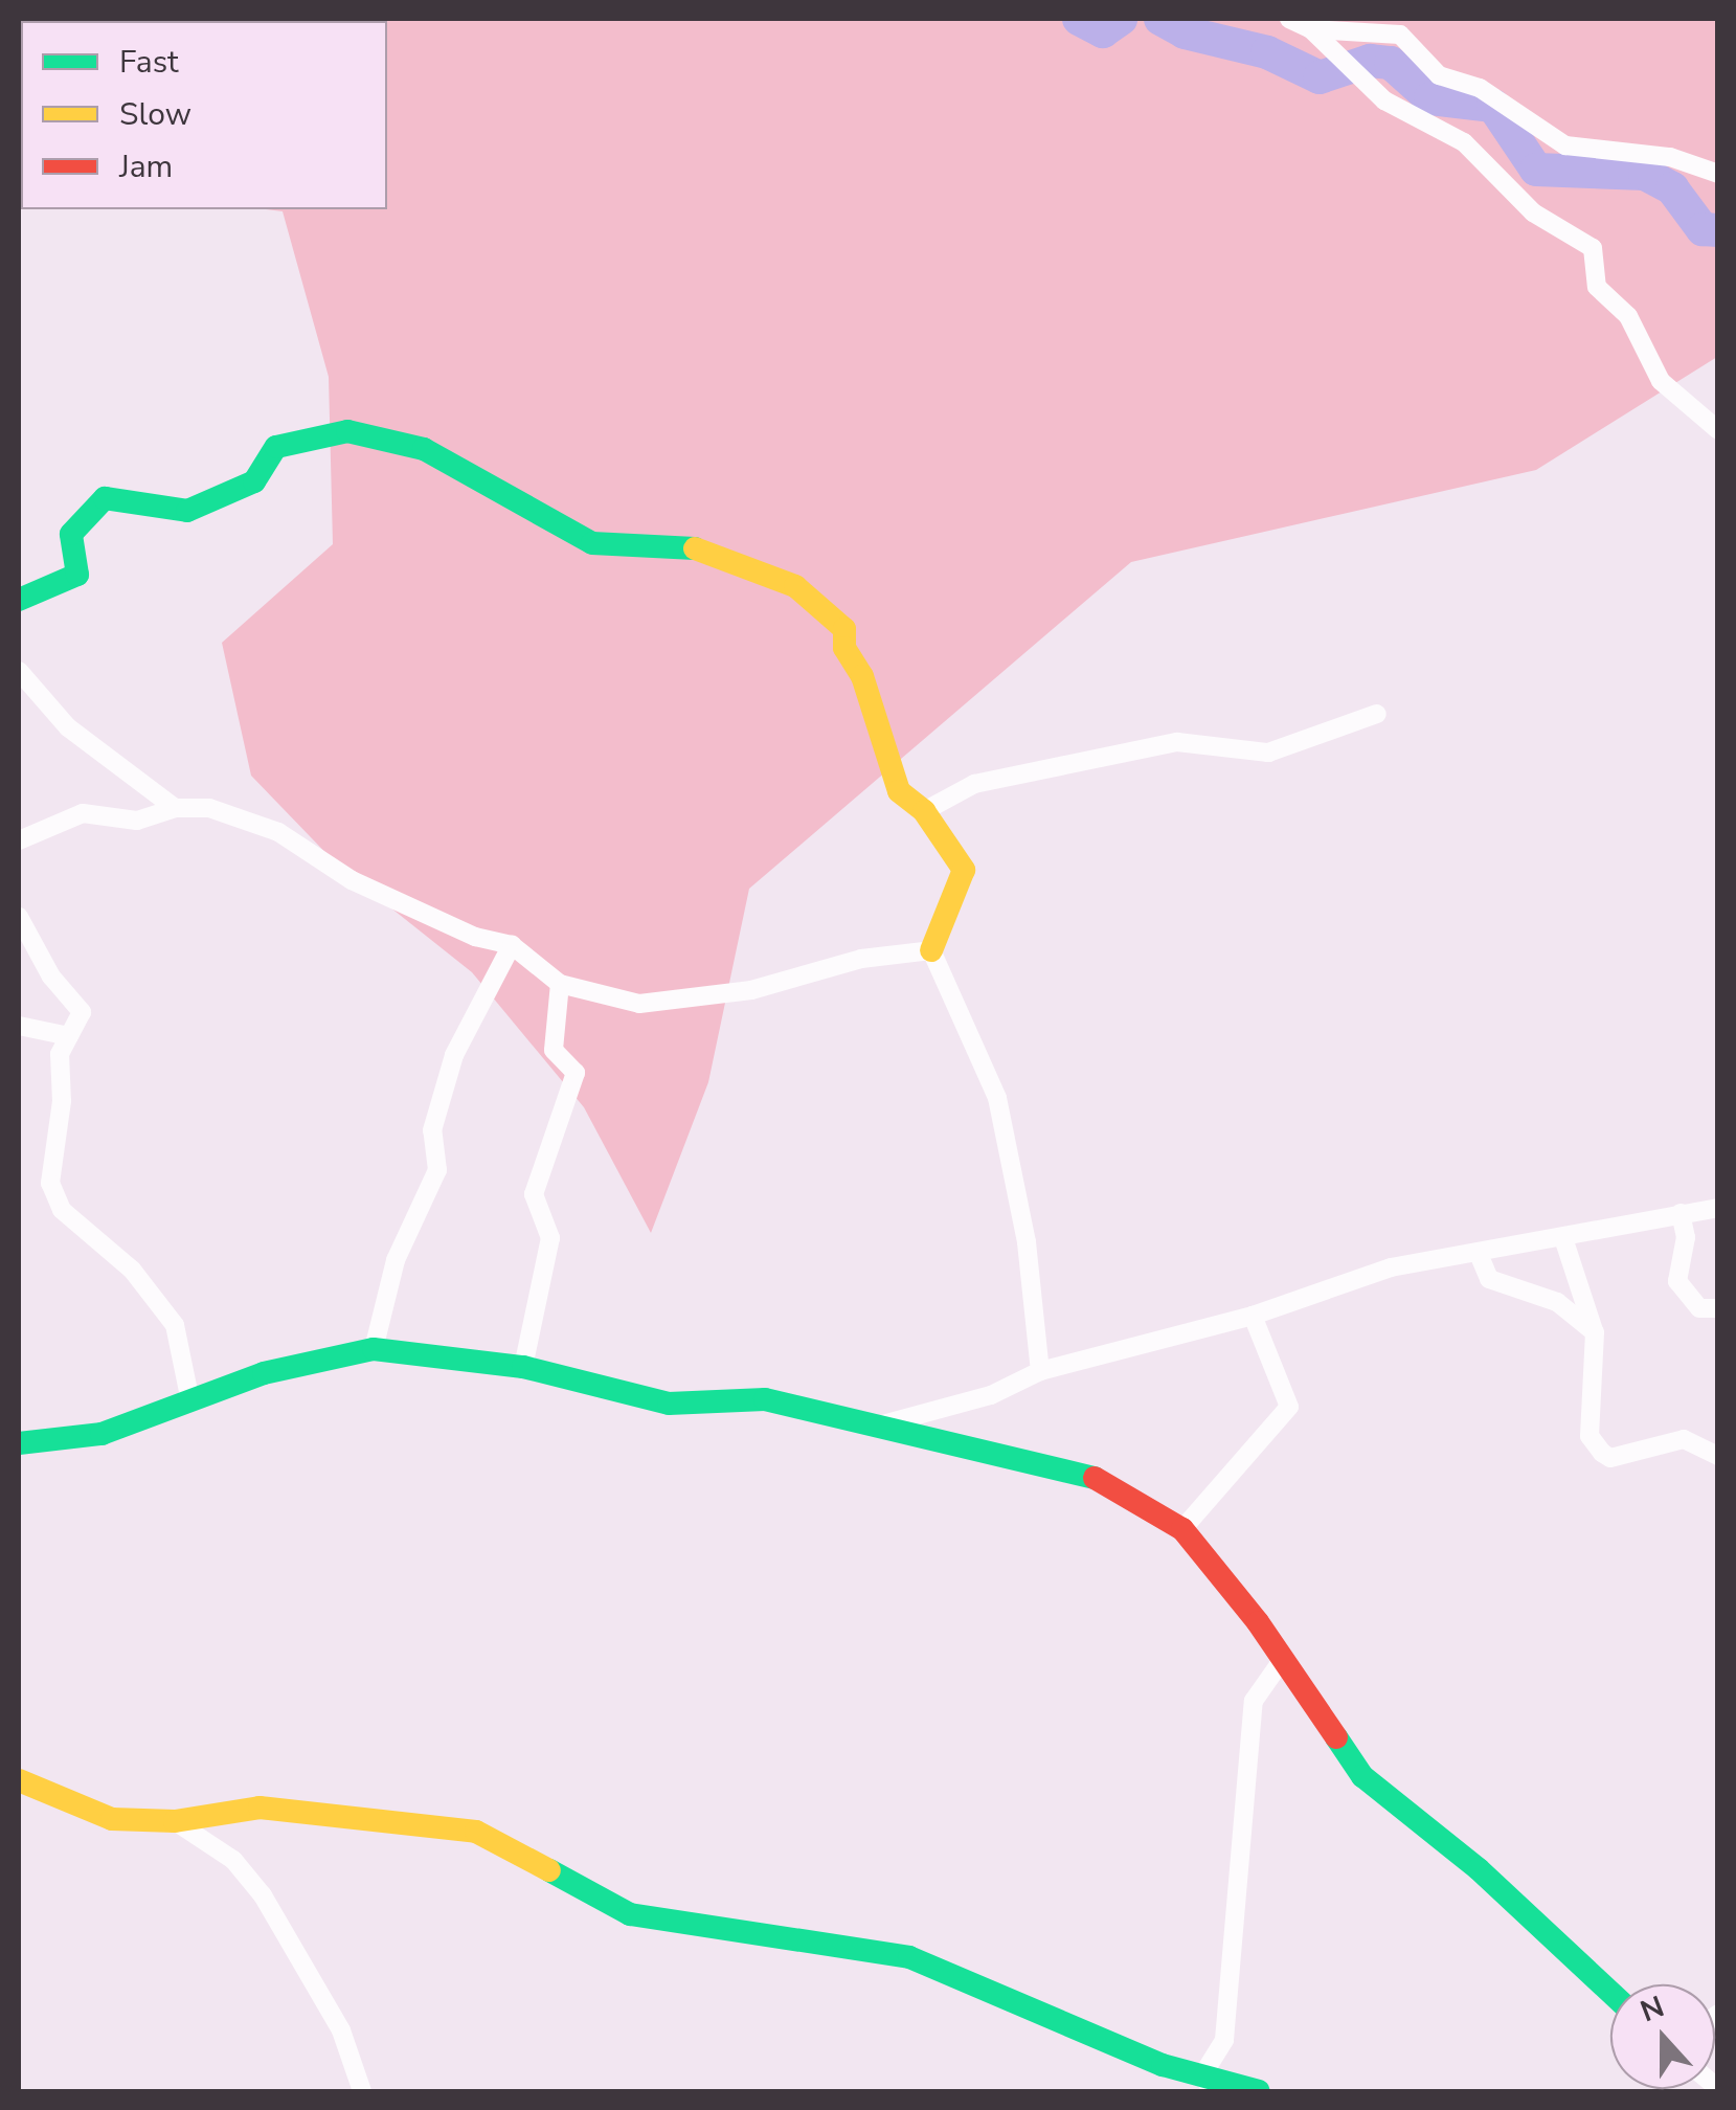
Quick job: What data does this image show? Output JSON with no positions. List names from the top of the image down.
{
  "legend": ["Fast", "Slow", "Jam"],
  "north": "top"
}
